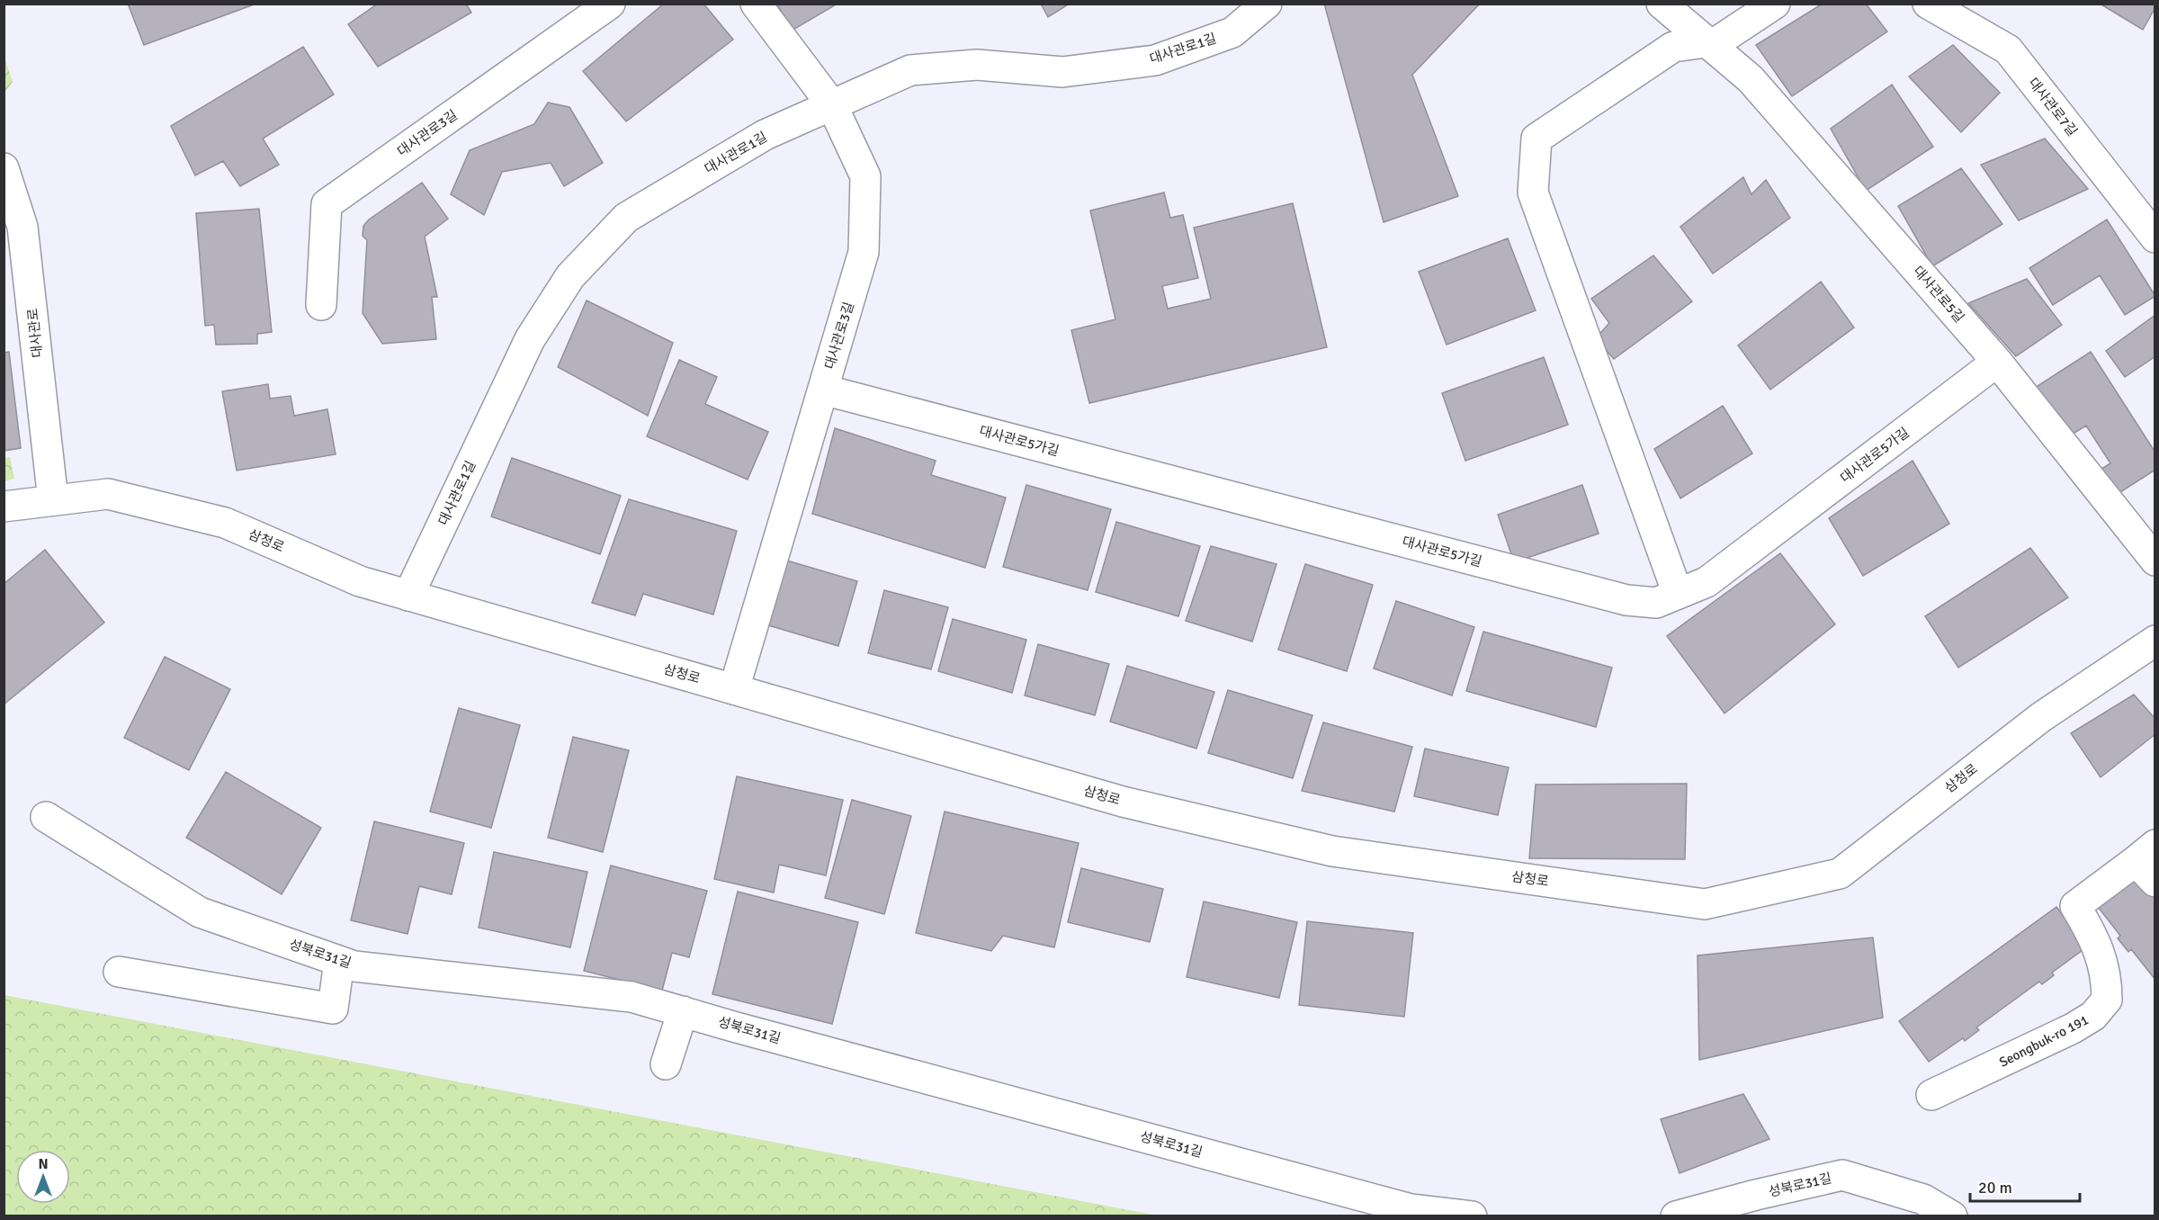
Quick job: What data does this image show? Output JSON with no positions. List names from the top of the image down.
{
  "streets": {
    "street": [
      "대사관로1길",
      "대사관로7길",
      "대사관로3길",
      "대사관로5길",
      "대사관로",
      "대사관로5가길",
      "삼청로",
      "성북로31길",
      "Seongbuk-ro 191"
    ]
  },
  "crossings": [
    ["대사관로1길", "대사관로3길"],
    ["대사관로1길", "삼청로"],
    ["대사관로3길", "대사관로5가길"],
    ["대사관로3길", "삼청로"],
    ["대사관로5길", "대사관로5가길"],
    ["대사관로", "삼청로"]
  ],
  "scale_bar": "20 m",
  "north": "top"
}
